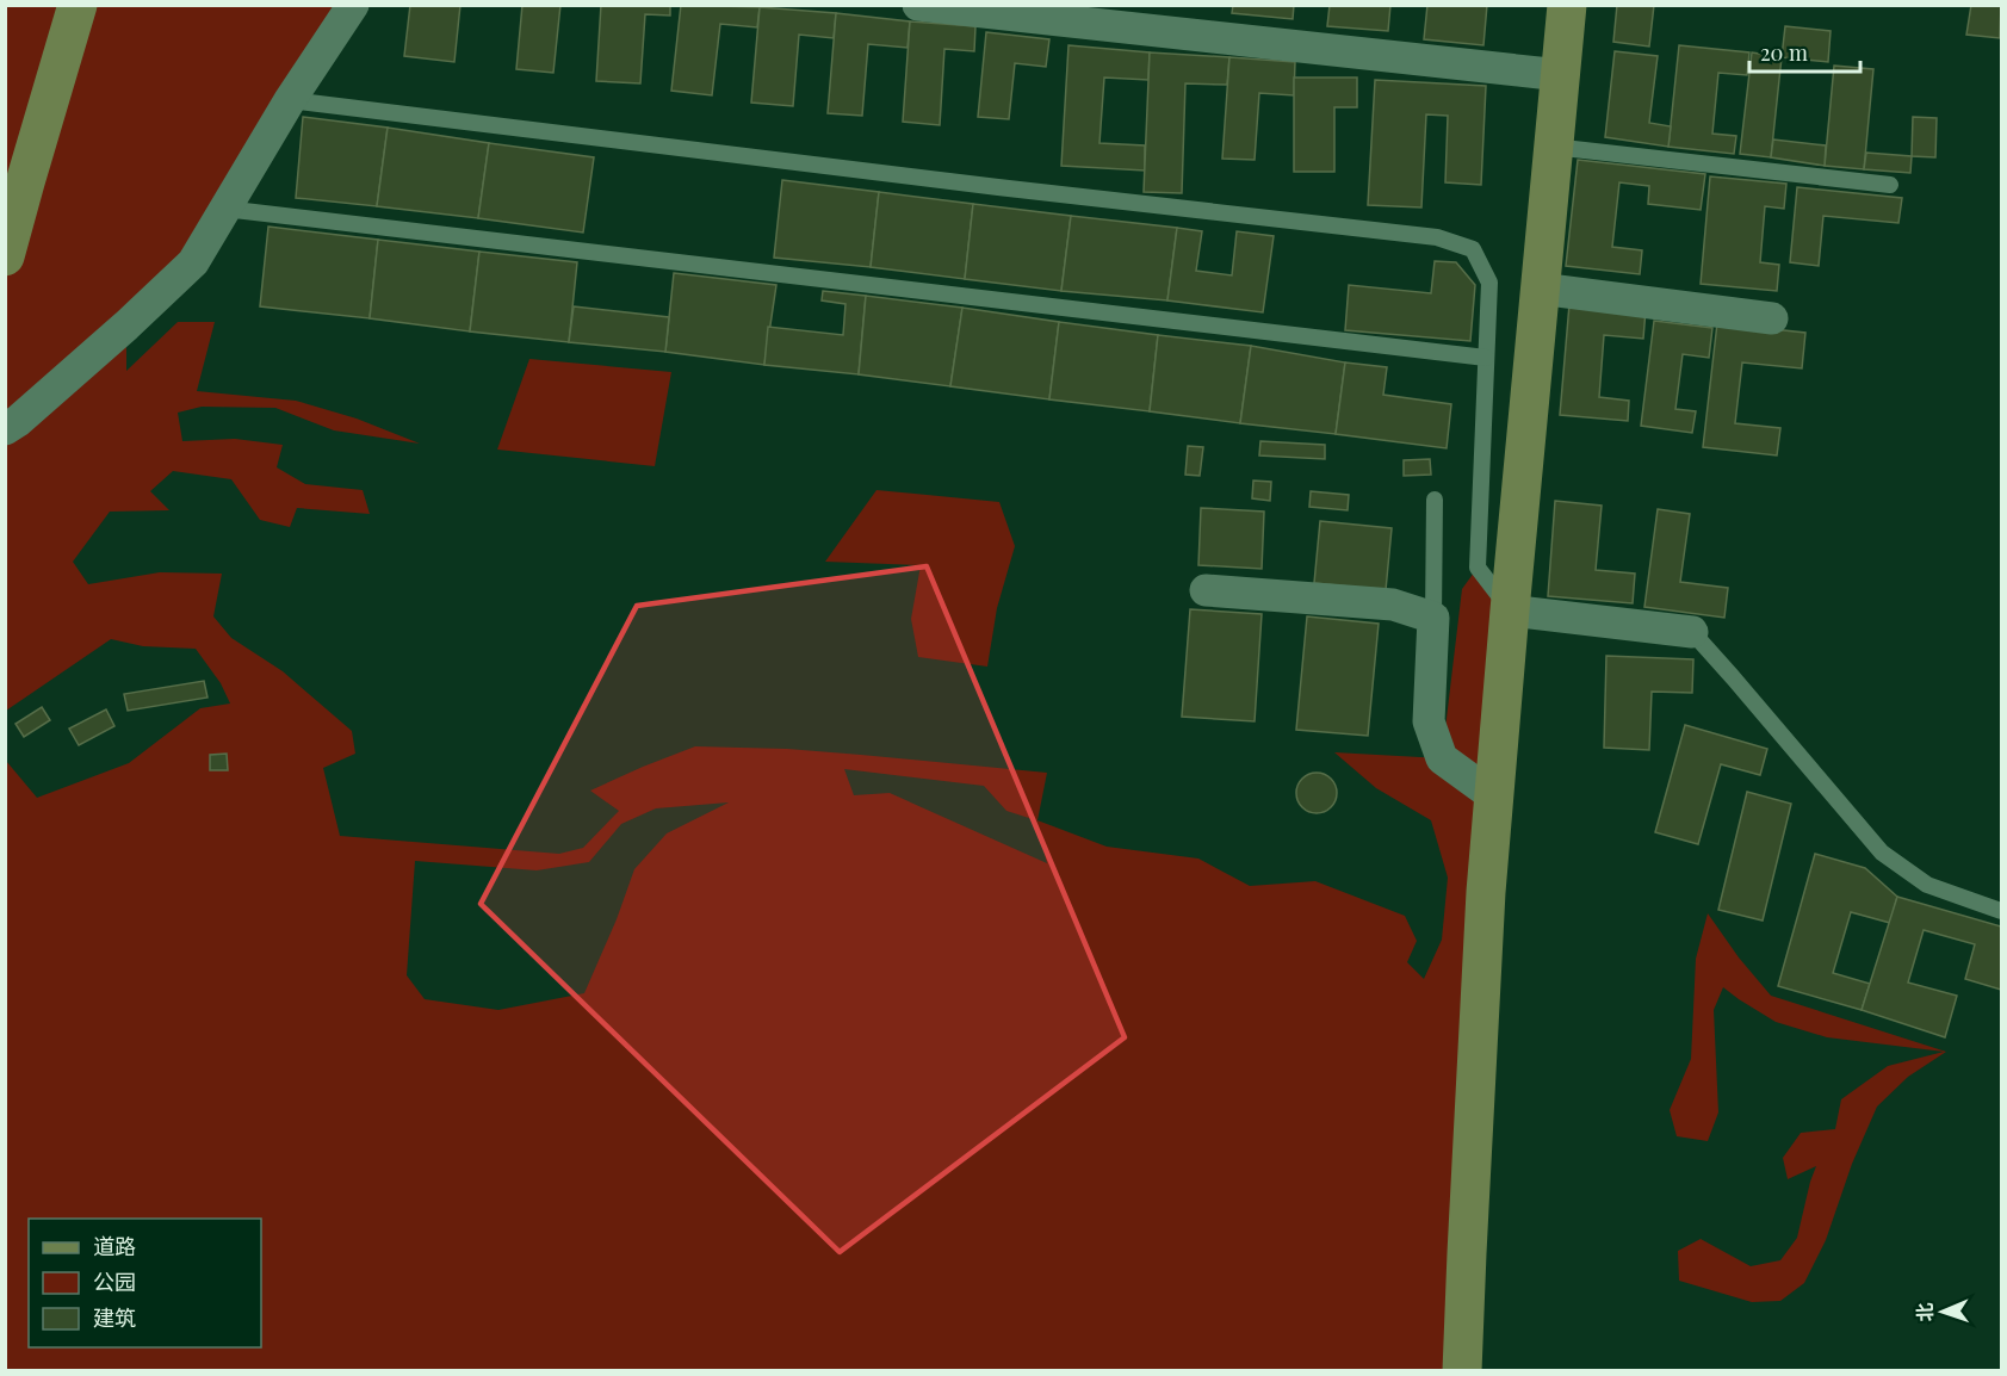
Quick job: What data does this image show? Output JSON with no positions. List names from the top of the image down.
{
  "legend": ["道路", "公园", "建筑"],
  "scale_bar": "20 m",
  "north": "left"
}
